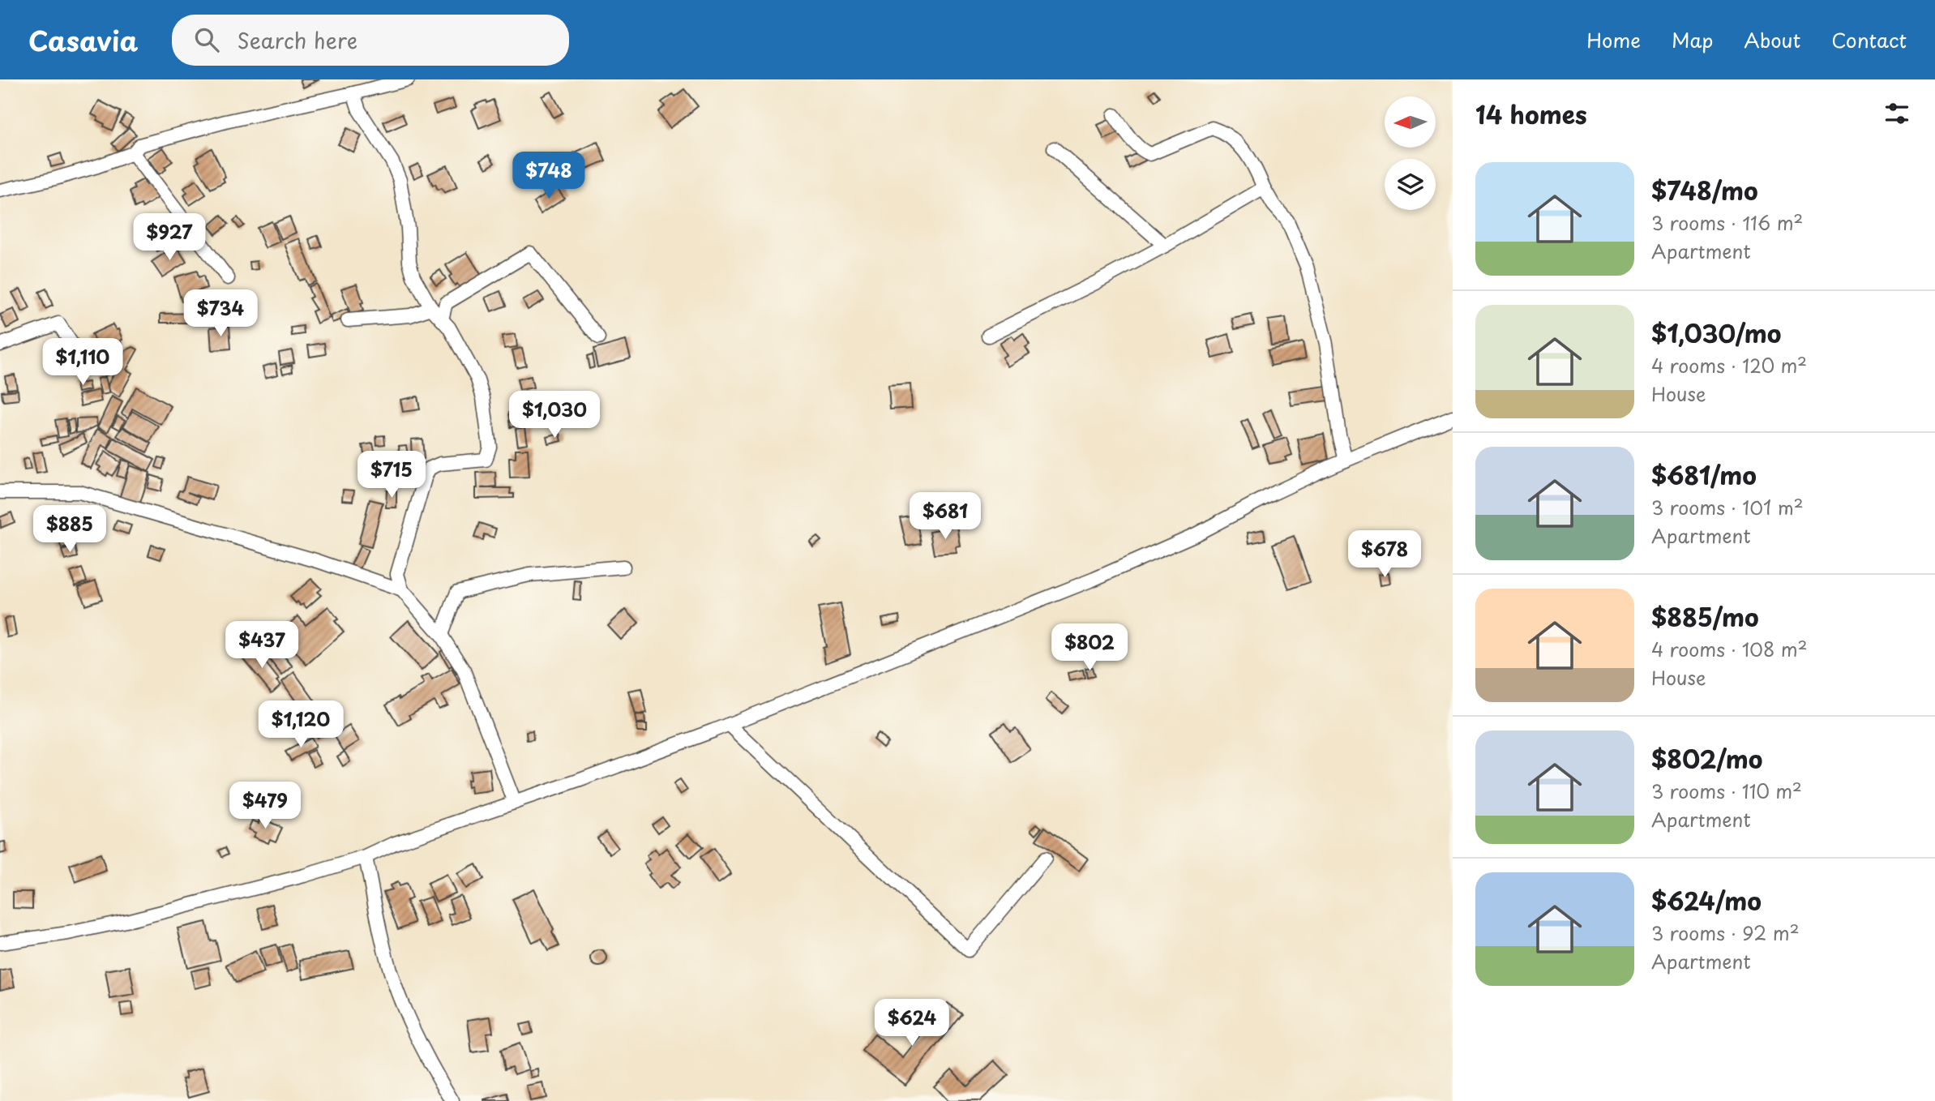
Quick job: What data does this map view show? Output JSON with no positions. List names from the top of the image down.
{
  "north": "left",
  "page": {
    "header": "Casavia",
    "search": "Search here",
    "nav": [
      "Home",
      "Map",
      "About",
      "Contact"
    ],
    "heading": "14 homes",
    "list": [
      {
        "name": "$748/mo",
        "note": "3 rooms · 116 m² · Apartment"
      },
      {
        "name": "$1,030/mo",
        "note": "4 rooms · 120 m² · House"
      },
      {
        "name": "$681/mo",
        "note": "3 rooms · 101 m² · Apartment"
      },
      {
        "name": "$885/mo",
        "note": "4 rooms · 108 m² · House"
      },
      {
        "name": "$802/mo",
        "note": "3 rooms · 110 m² · Apartment"
      },
      {
        "name": "$624/mo",
        "note": "3 rooms · 92 m² · Apartment"
      }
    ],
    "price": [
      "$748",
      "$927",
      "$734",
      "$1,110",
      "$1,030",
      "$715",
      "$681",
      "$885",
      "$678",
      "$437",
      "$802",
      "$1,120",
      "$479",
      "$624"
    ]
  }
}
